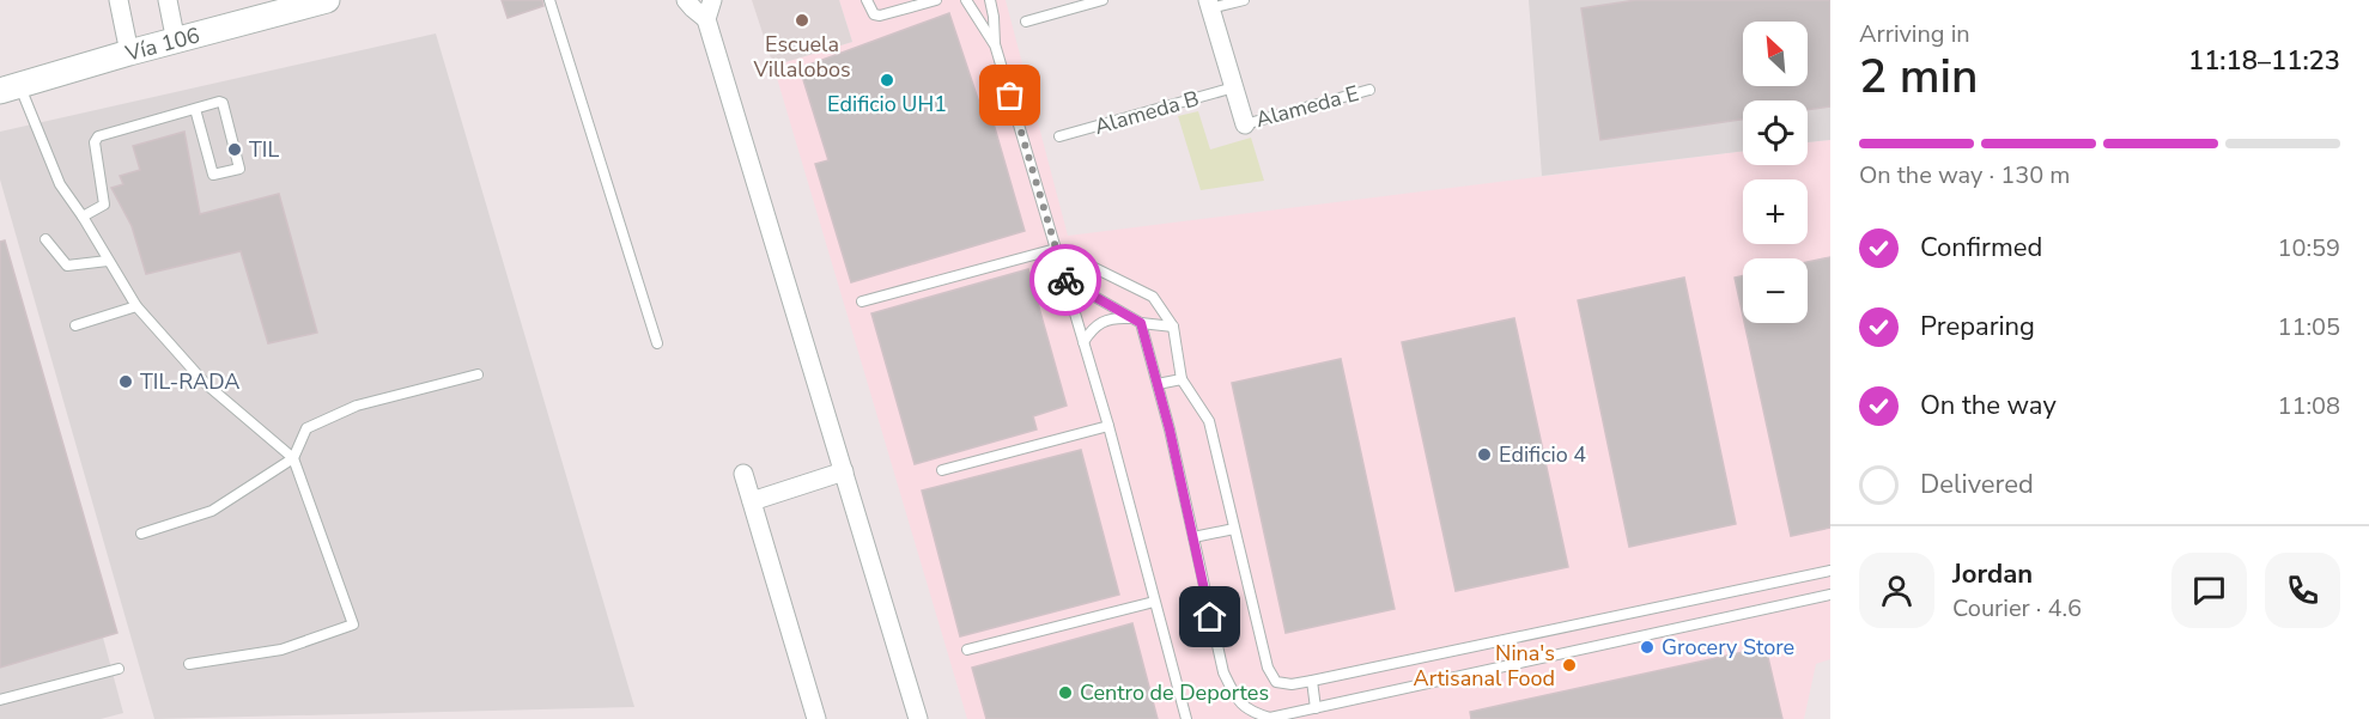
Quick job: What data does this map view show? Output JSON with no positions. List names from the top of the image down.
{
  "streets": {
    "main road": ["Vía 106"],
    "lane": ["Alameda E", "Alameda B"]
  },
  "places": [
    "Escuela Villalobos",
    "Edificio UH1",
    "TIL",
    "TIL-RADA",
    "Edificio 4",
    "Grocery Store",
    "Nina's Artisanal Food",
    "Centro de Deportes"
  ],
  "north": "top left",
  "page": {
    "heading": ["2 min", "Arriving in", "11:18–11:23"],
    "panel": ["Jordan", "Courier · 4.6"],
    "map_buttons": ["+", "−"],
    "bar": "On the way · 130 m",
    "list": [
      ["Confirmed", "10:59"],
      ["Preparing", "11:05"],
      ["On the way", "11:08"],
      "Delivered"
    ]
  }
}
